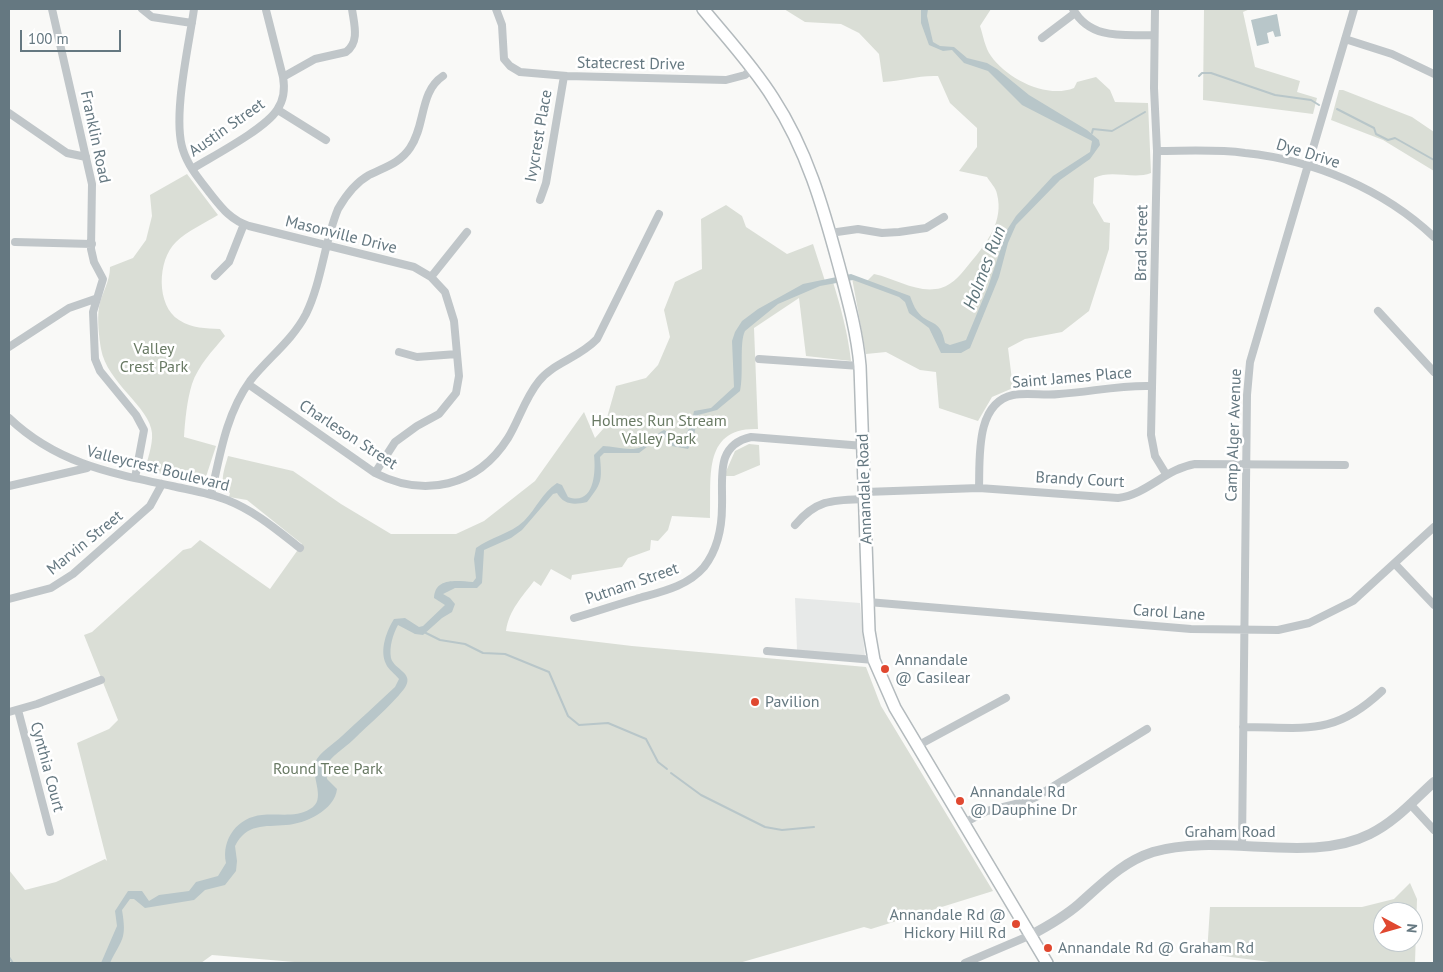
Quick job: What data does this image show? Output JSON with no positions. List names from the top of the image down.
{
  "streets": {
    "main road": ["Annandale Road"],
    "street": [
      "Statecrest Drive",
      "Austin Street",
      "Ivycrest Place",
      "Franklin Road",
      "Dye Drive",
      "Masonville Drive",
      "Brad Street",
      "Saint James Place",
      "Charleson Street",
      "Camp Alger Avenue",
      "Valleycrest Boulevard",
      "Brandy Court",
      "Marvin Street",
      "Putnam Street",
      "Carol Lane",
      "Cynthia Court",
      "Graham Road"
    ]
  },
  "crossings": [
    ["Statecrest Drive", "Ivycrest Place"],
    ["Statecrest Drive", "Annandale Road"],
    ["Austin Street", "Masonville Drive"],
    ["Franklin Road", "Valleycrest Boulevard"],
    ["Dye Drive", "Brad Street"],
    ["Dye Drive", "Camp Alger Avenue"],
    ["Masonville Drive", "Charleson Street"],
    ["Brad Street", "Saint James Place"],
    ["Brad Street", "Brandy Court"],
    ["Saint James Place", "Brandy Court"],
    ["Camp Alger Avenue", "Brandy Court"],
    ["Camp Alger Avenue", "Carol Lane"],
    ["Camp Alger Avenue", "Graham Road"],
    ["Valleycrest Boulevard", "Marvin Street"],
    ["Brandy Court", "Annandale Road"],
    ["Annandale Road", "Putnam Street"],
    ["Annandale Road", "Carol Lane"],
    ["Annandale Road", "Graham Road"]
  ],
  "water": ["Holmes Run"],
  "parks": ["Valley Crest Park", "Holmes Run Stream Valley Park", "Round Tree Park"],
  "places": [
    "Annandale @ Casilear",
    "Pavilion",
    "Annandale Rd @ Dauphine Dr",
    "Annandale Rd @ Hickory Hill Rd",
    "Annandale Rd @ Graham Rd"
  ],
  "scale_bar": "100 m",
  "north": "right"
}
